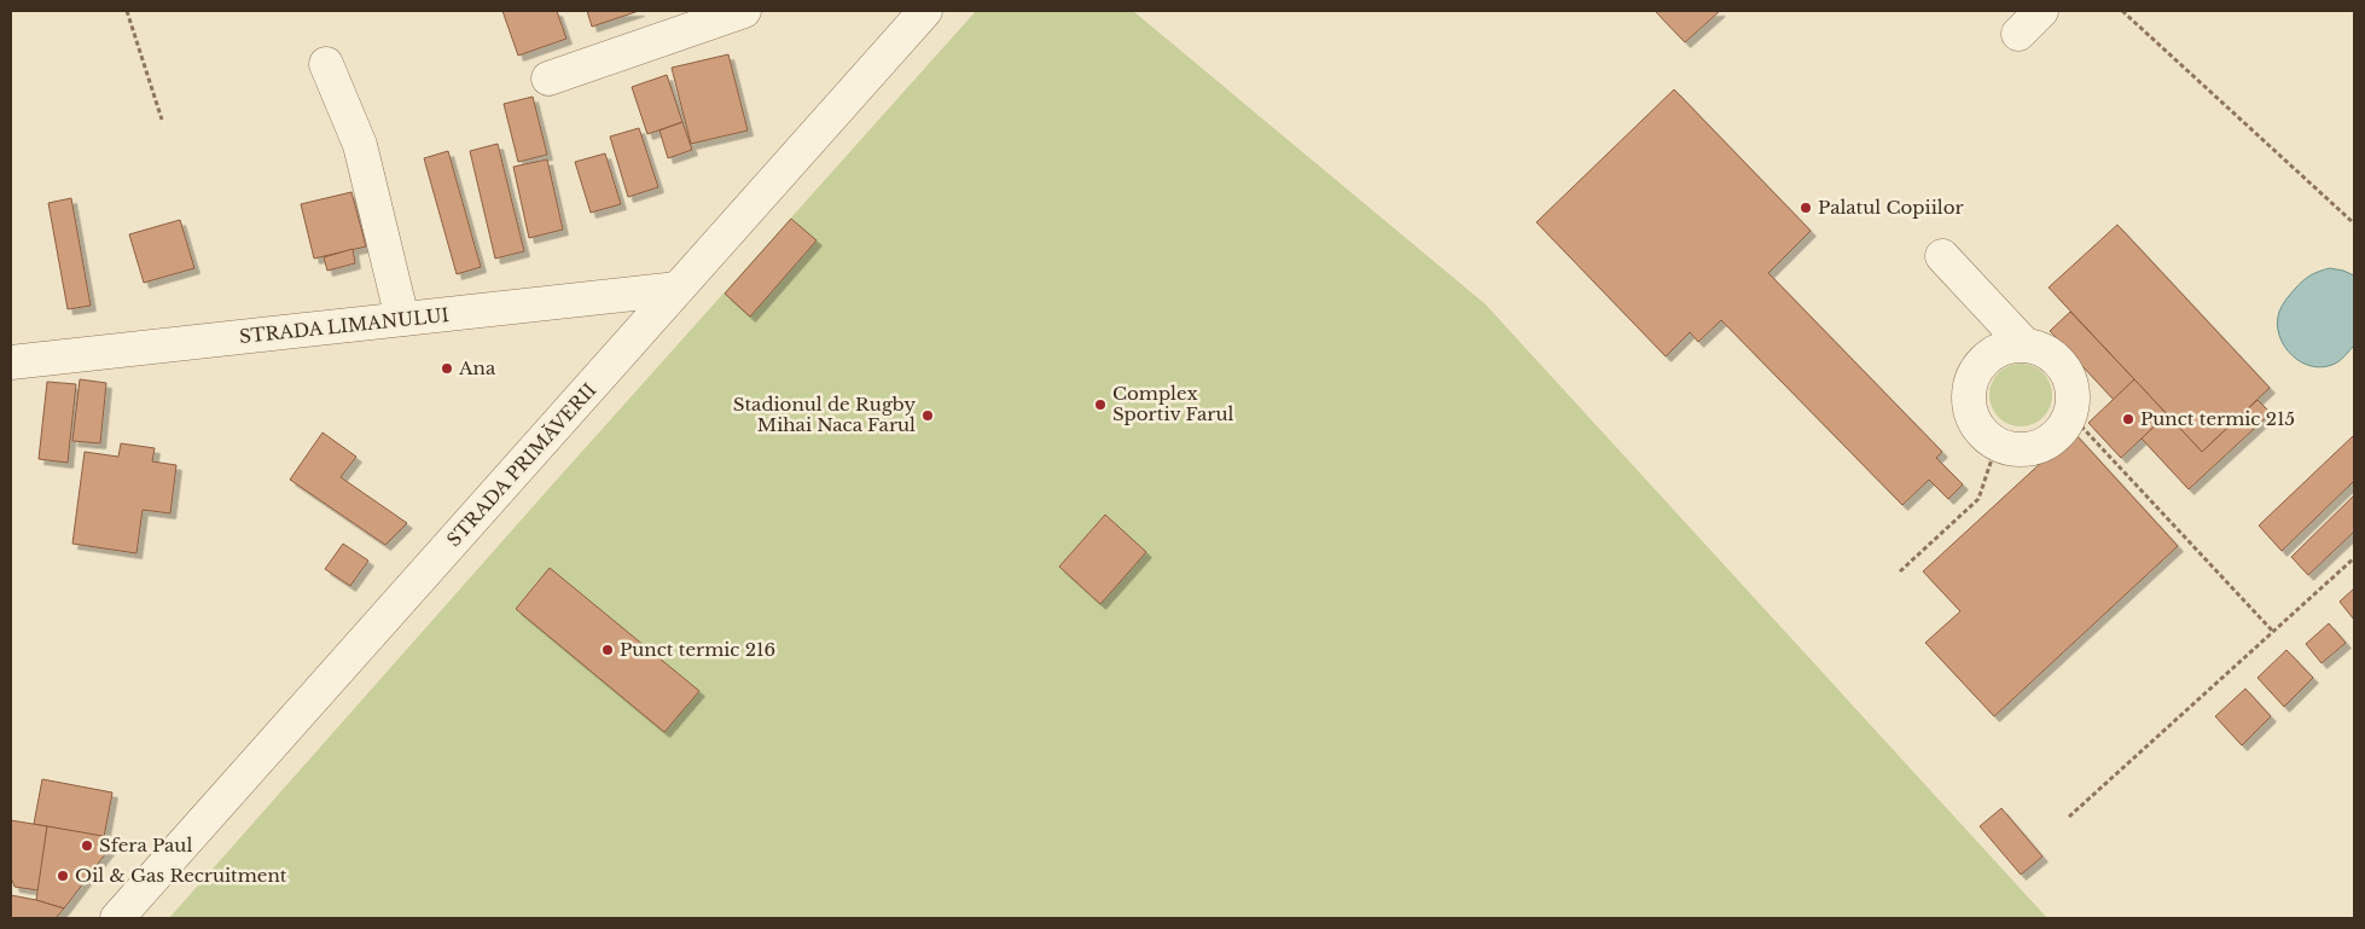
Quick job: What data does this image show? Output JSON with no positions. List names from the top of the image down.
{
  "streets": {
    "street": ["STRADA LIMANULUI", "STRADA PRIMĂVERII"]
  },
  "crossings": [
    ["STRADA LIMANULUI", "STRADA PRIMĂVERII"]
  ],
  "places": [
    "Palatul Copiilor",
    "Ana",
    "Complex Sportiv Farul",
    "Stadionul de Rugby Mihai Naca Farul",
    "Punct termic 215",
    "Punct termic 216",
    "Sfera Paul",
    "Oil & Gas Recruitment"
  ]
}
